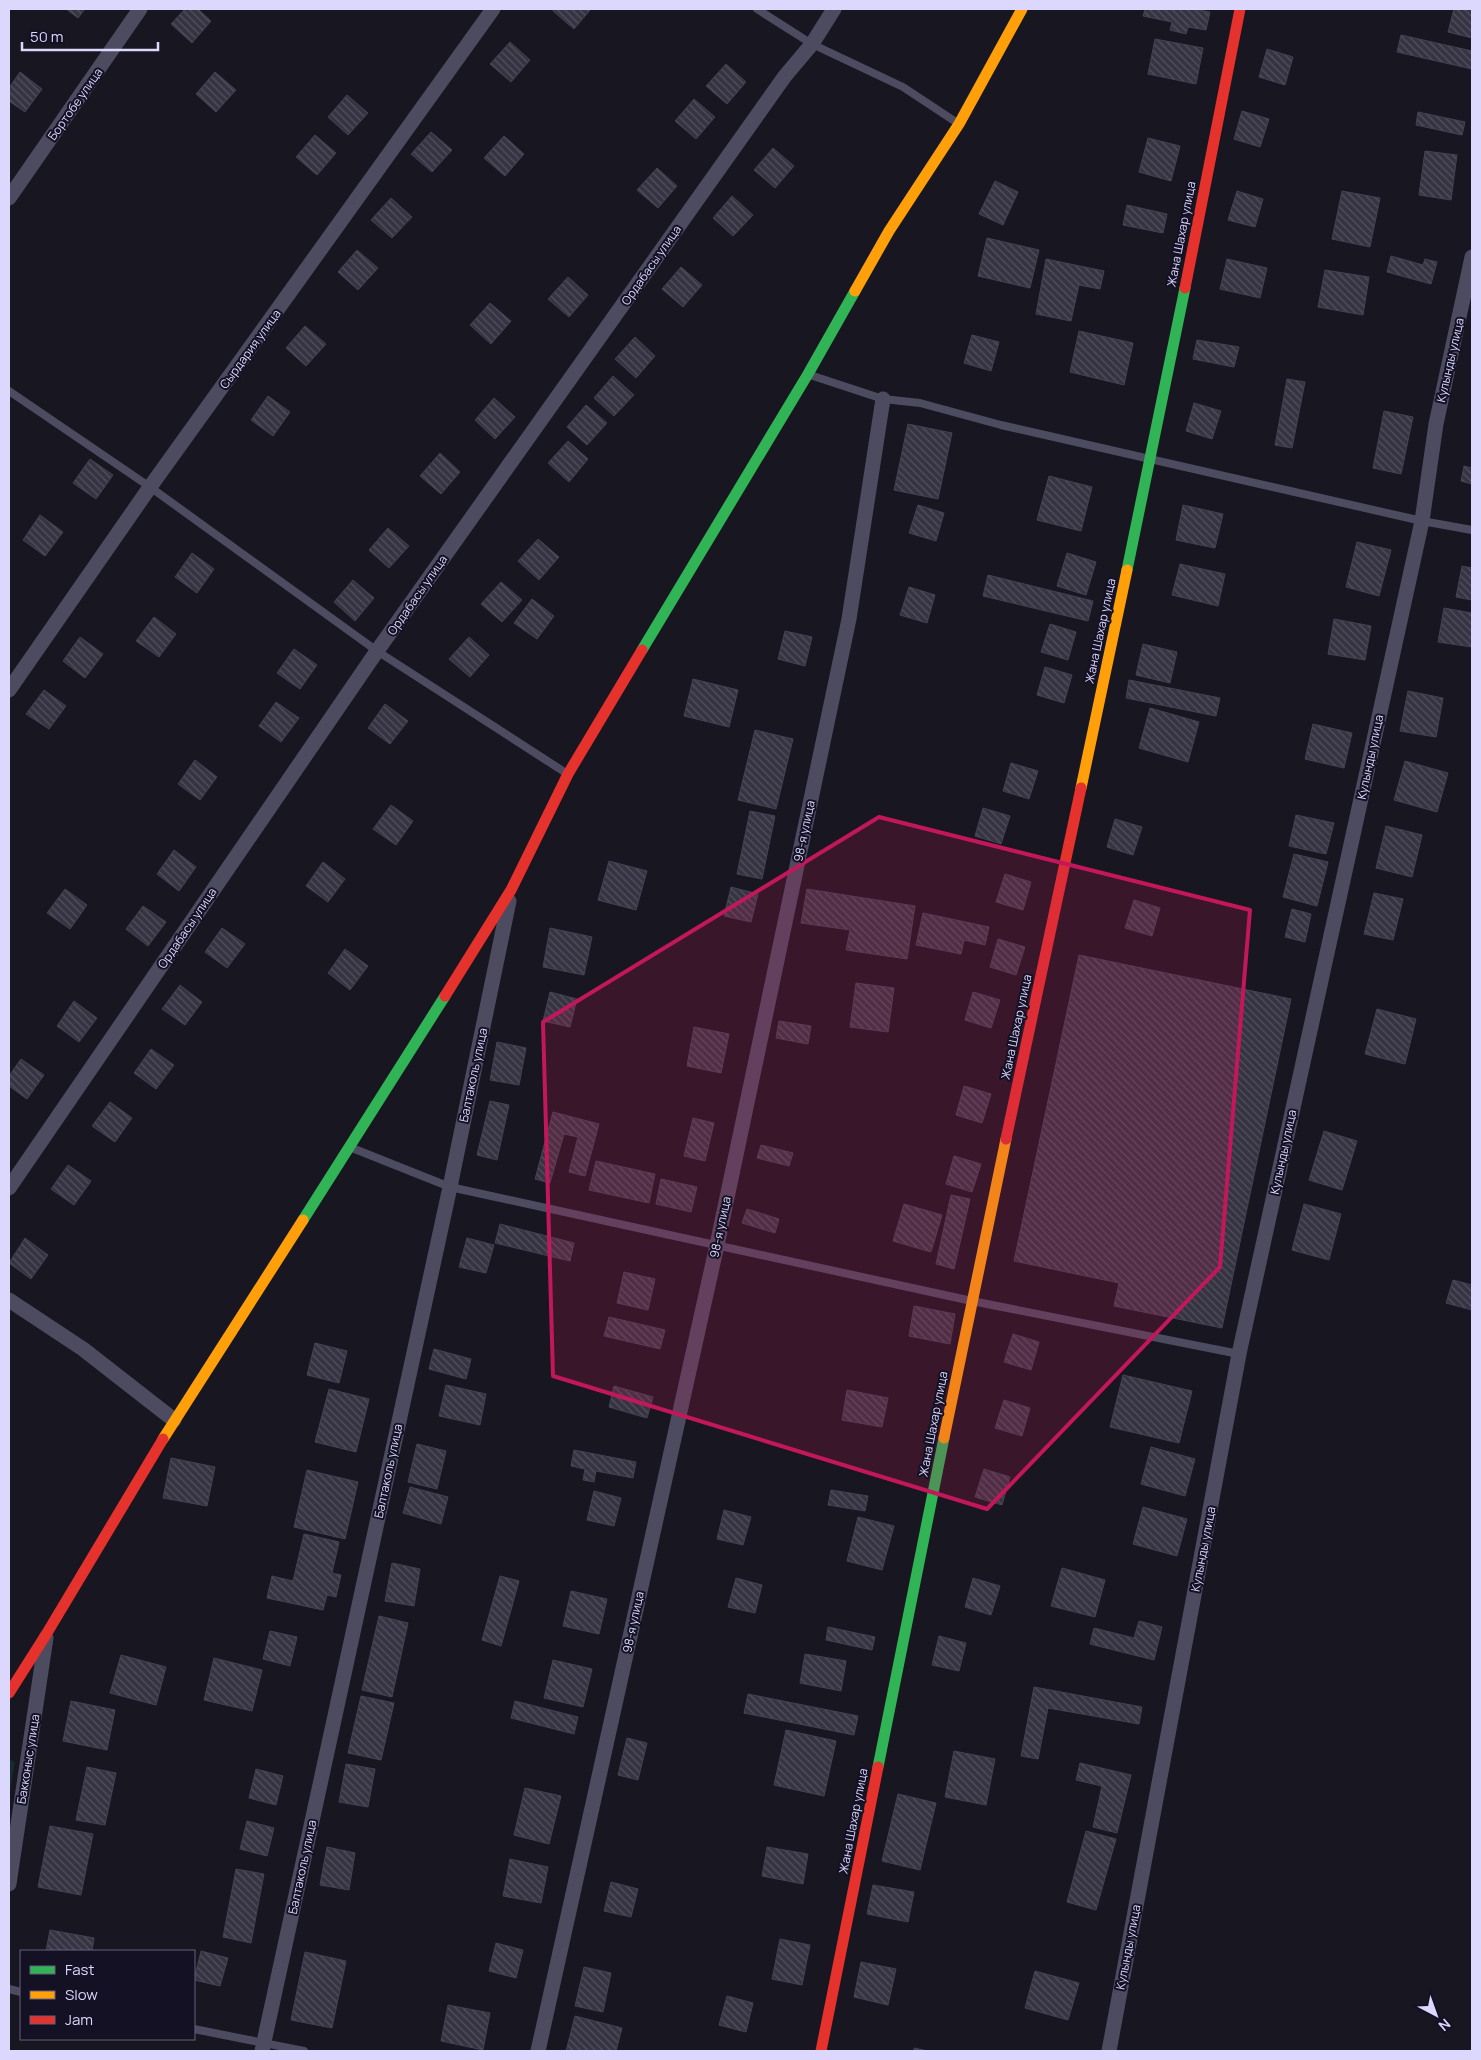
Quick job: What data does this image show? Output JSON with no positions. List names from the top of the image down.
{
  "streets": {
    "street": [
      "Бортобе улица",
      "Жана Шахар улица",
      "Ордабасы улица",
      "Сырдария улица",
      "Кулынды улица",
      "98-я улица",
      "Балтаколь улица",
      "Бакконыс улица"
    ]
  },
  "legend": ["Fast", "Slow", "Jam"],
  "scale_bar": "50 m",
  "north": "bottom right"
}
